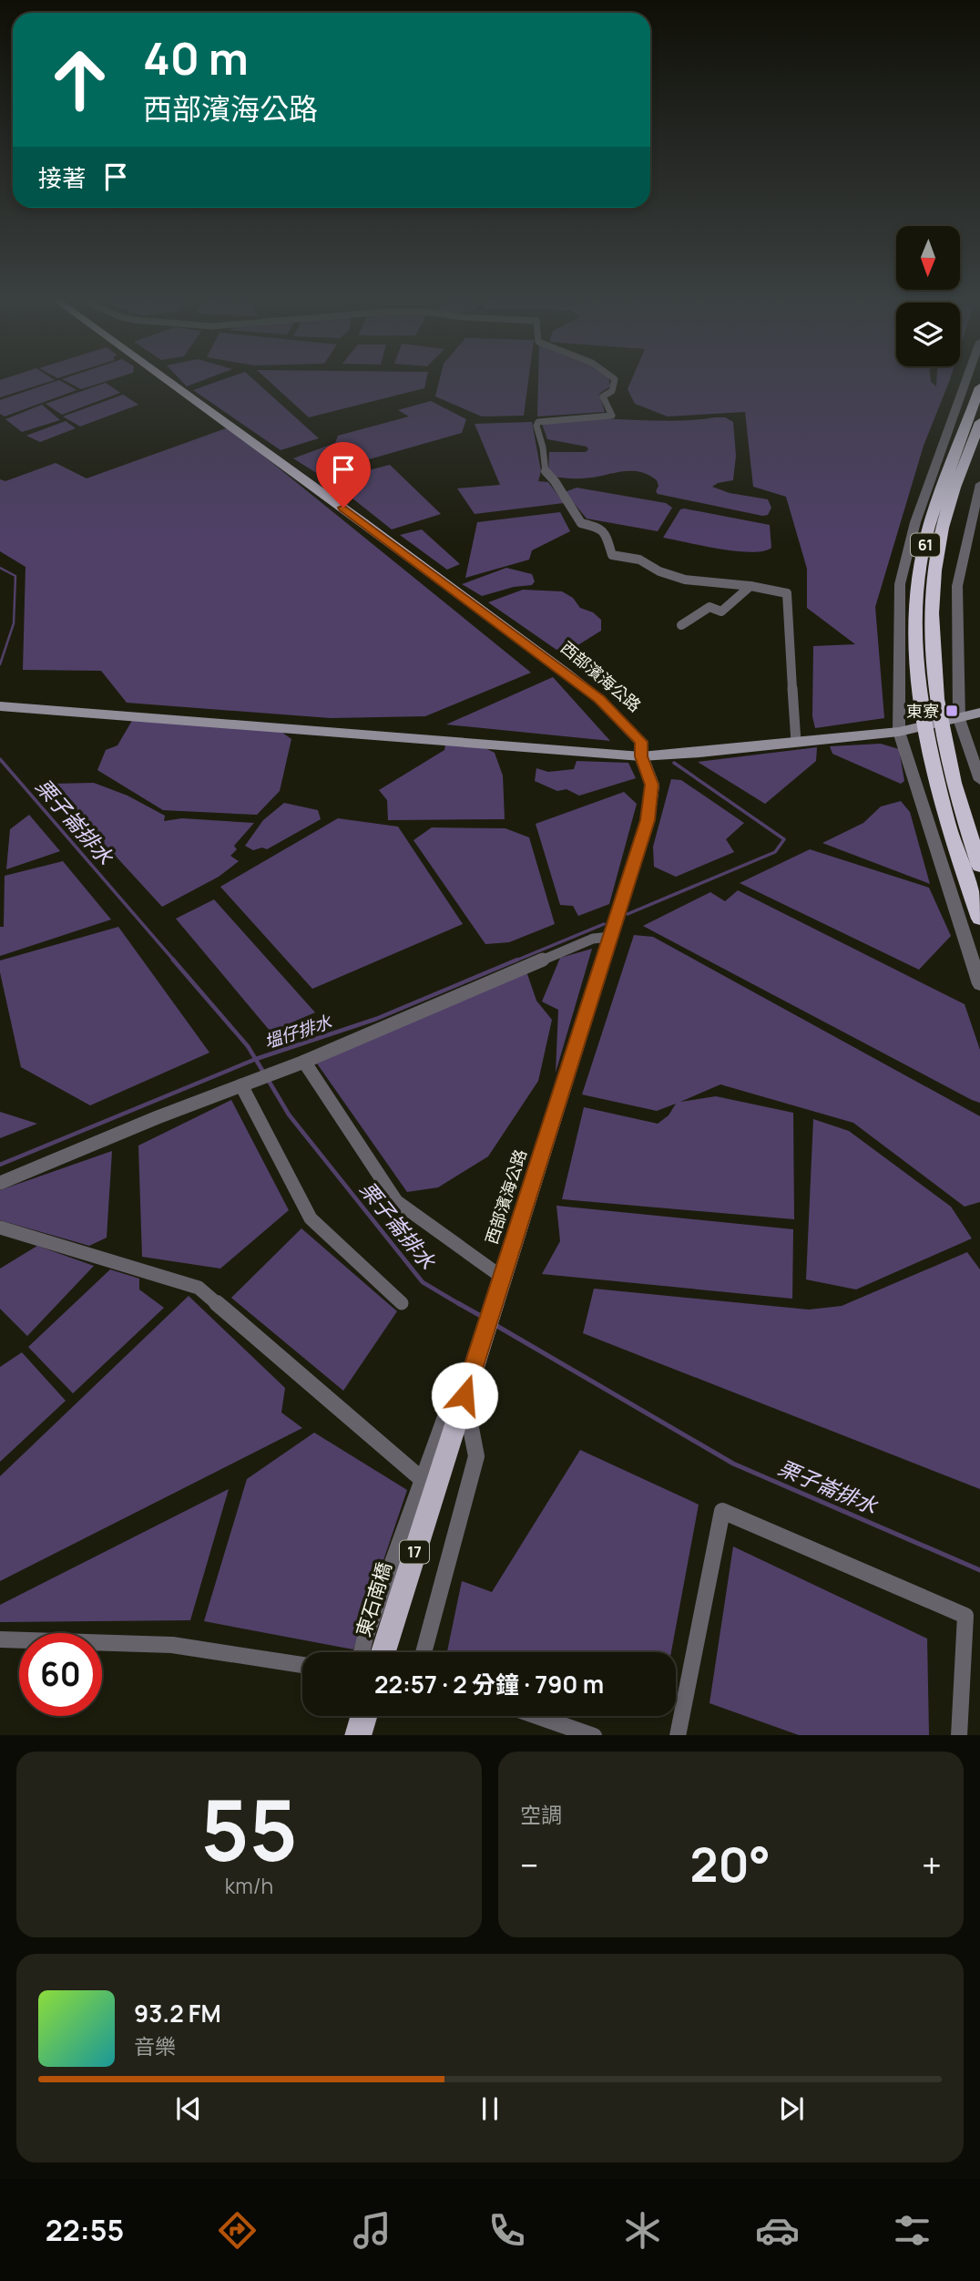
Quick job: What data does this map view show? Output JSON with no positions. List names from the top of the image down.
{
  "streets": {
    "highway": ["61"],
    "main road": ["西部濱海公路", "17", "東石南橋"]
  },
  "crossings": [
    ["西部濱海公路", "東石南橋"]
  ],
  "water": ["栗子崙排水", "塭仔排水"],
  "places": {
    "transit": ["東寮"]
  },
  "north": "bottom",
  "page": {
    "turn": ["40 m", "西部濱海公路"],
    "then": "接著",
    "limit": "60",
    "trip": "22:57 · 2 分鐘 · 790 m",
    "tile": [
      ["55", "km/h"],
      "空調"
    ],
    "heat": ["−", "20°", "+"],
    "song": ["93.2 FM", "音樂"],
    "tabs": "22:55"
  }
}
